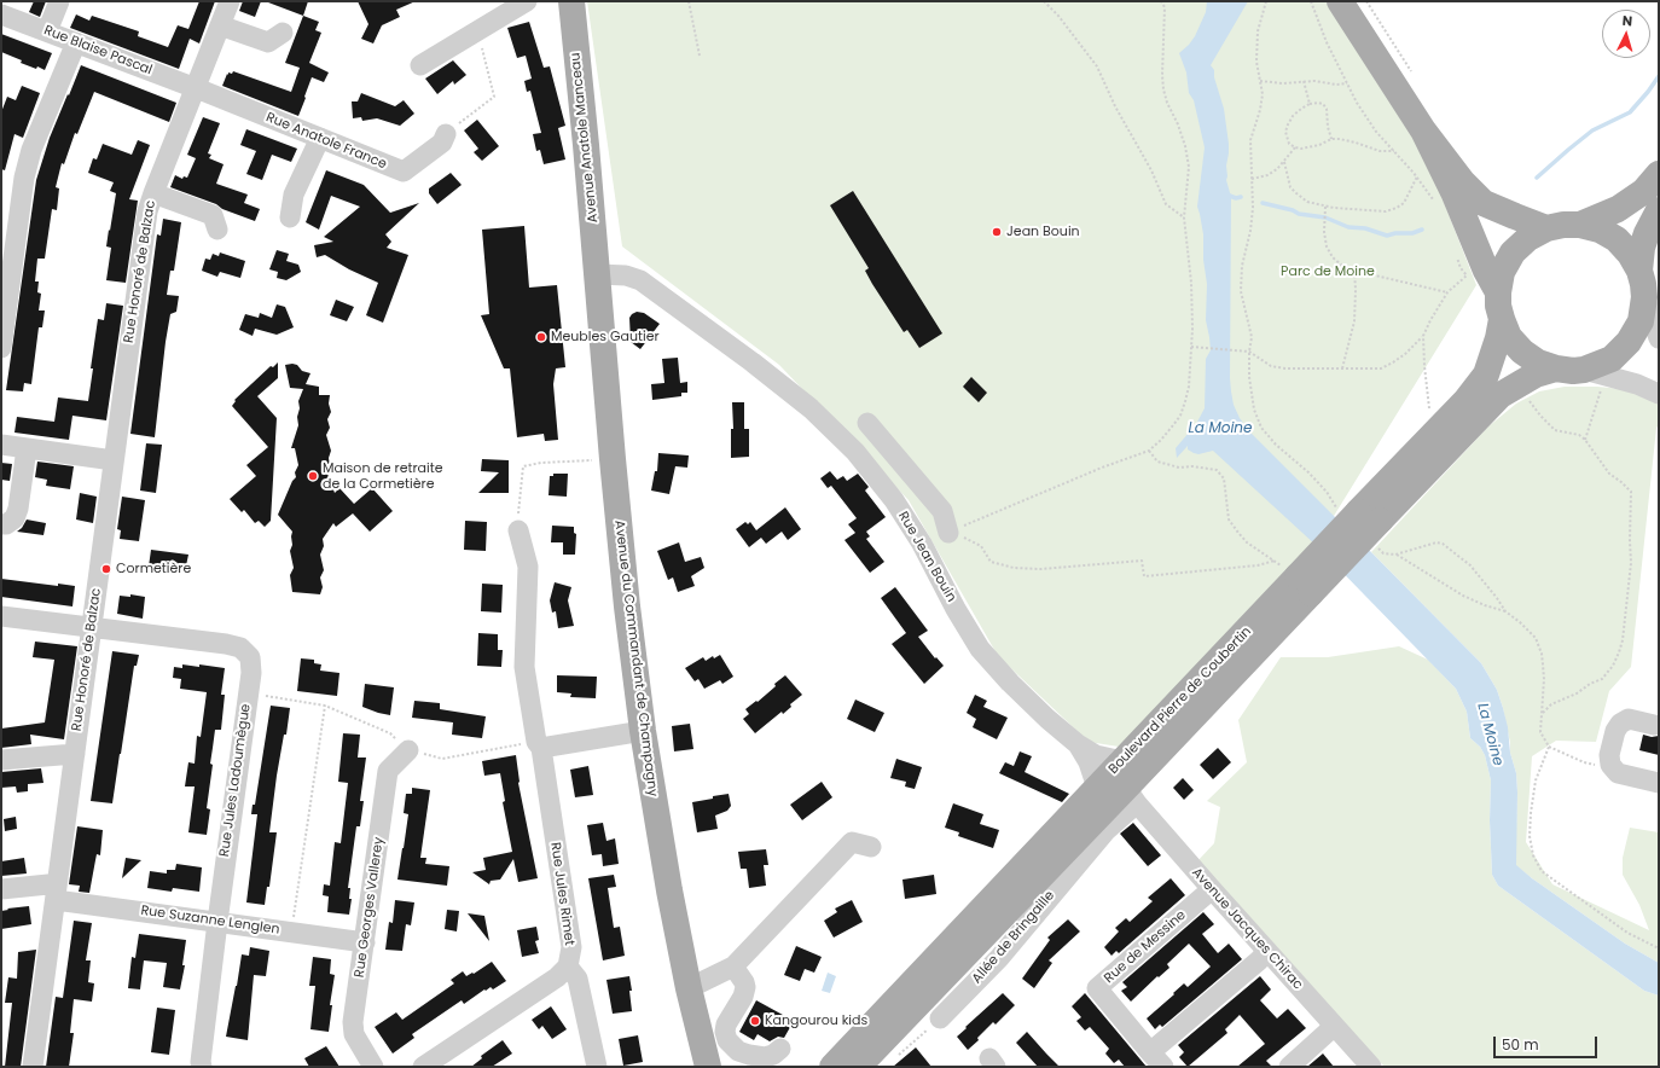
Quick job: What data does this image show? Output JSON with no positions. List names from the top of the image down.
{
  "streets": {
    "main road": ["Avenue Anatole Manceau", "Avenue du Commandant de Champagny", "Boulevard Pierre de Coubertin"],
    "street": [
      "Rue Blaise Pascal",
      "Rue Anatole France",
      "Rue Honoré de Balzac",
      "Rue Jean Bouin",
      "Rue Jules Ladoumègue",
      "Rue Jules Rimet",
      "Rue Georges Vallerey",
      "Rue Suzanne Lenglen",
      "Avenue Jacques Chirac",
      "Allée de Bringaille",
      "Rue de Messine"
    ]
  },
  "crossings": [
    ["Rue Blaise Pascal", "Rue Anatole France"],
    ["Rue Blaise Pascal", "Rue Honoré de Balzac"],
    ["Avenue Anatole Manceau", "Rue Jean Bouin"],
    ["Avenue Anatole Manceau", "Avenue du Commandant de Champagny"],
    ["Rue Anatole France", "Rue Honoré de Balzac"],
    ["Rue Honoré de Balzac", "Rue Jules Ladoumègue"],
    ["Rue Honoré de Balzac", "Rue Suzanne Lenglen"],
    ["Rue Jean Bouin", "Avenue du Commandant de Champagny"],
    ["Rue Jean Bouin", "Boulevard Pierre de Coubertin"],
    ["Boulevard Pierre de Coubertin", "Avenue Jacques Chirac"],
    ["Boulevard Pierre de Coubertin", "Allée de Bringaille"],
    ["Rue Jules Ladoumègue", "Rue Suzanne Lenglen"],
    ["Rue Georges Vallerey", "Rue Suzanne Lenglen"],
    ["Avenue Jacques Chirac", "Allée de Bringaille"],
    ["Avenue Jacques Chirac", "Rue de Messine"]
  ],
  "water": ["La Moine"],
  "parks": ["Parc de Moine"],
  "places": [
    "Jean Bouin",
    "Meubles Gautier",
    "Maison de retraite de la Cormetière",
    "Cormetière",
    "Kangourou kids"
  ],
  "scale_bar": "50 m",
  "north": "top"
}
